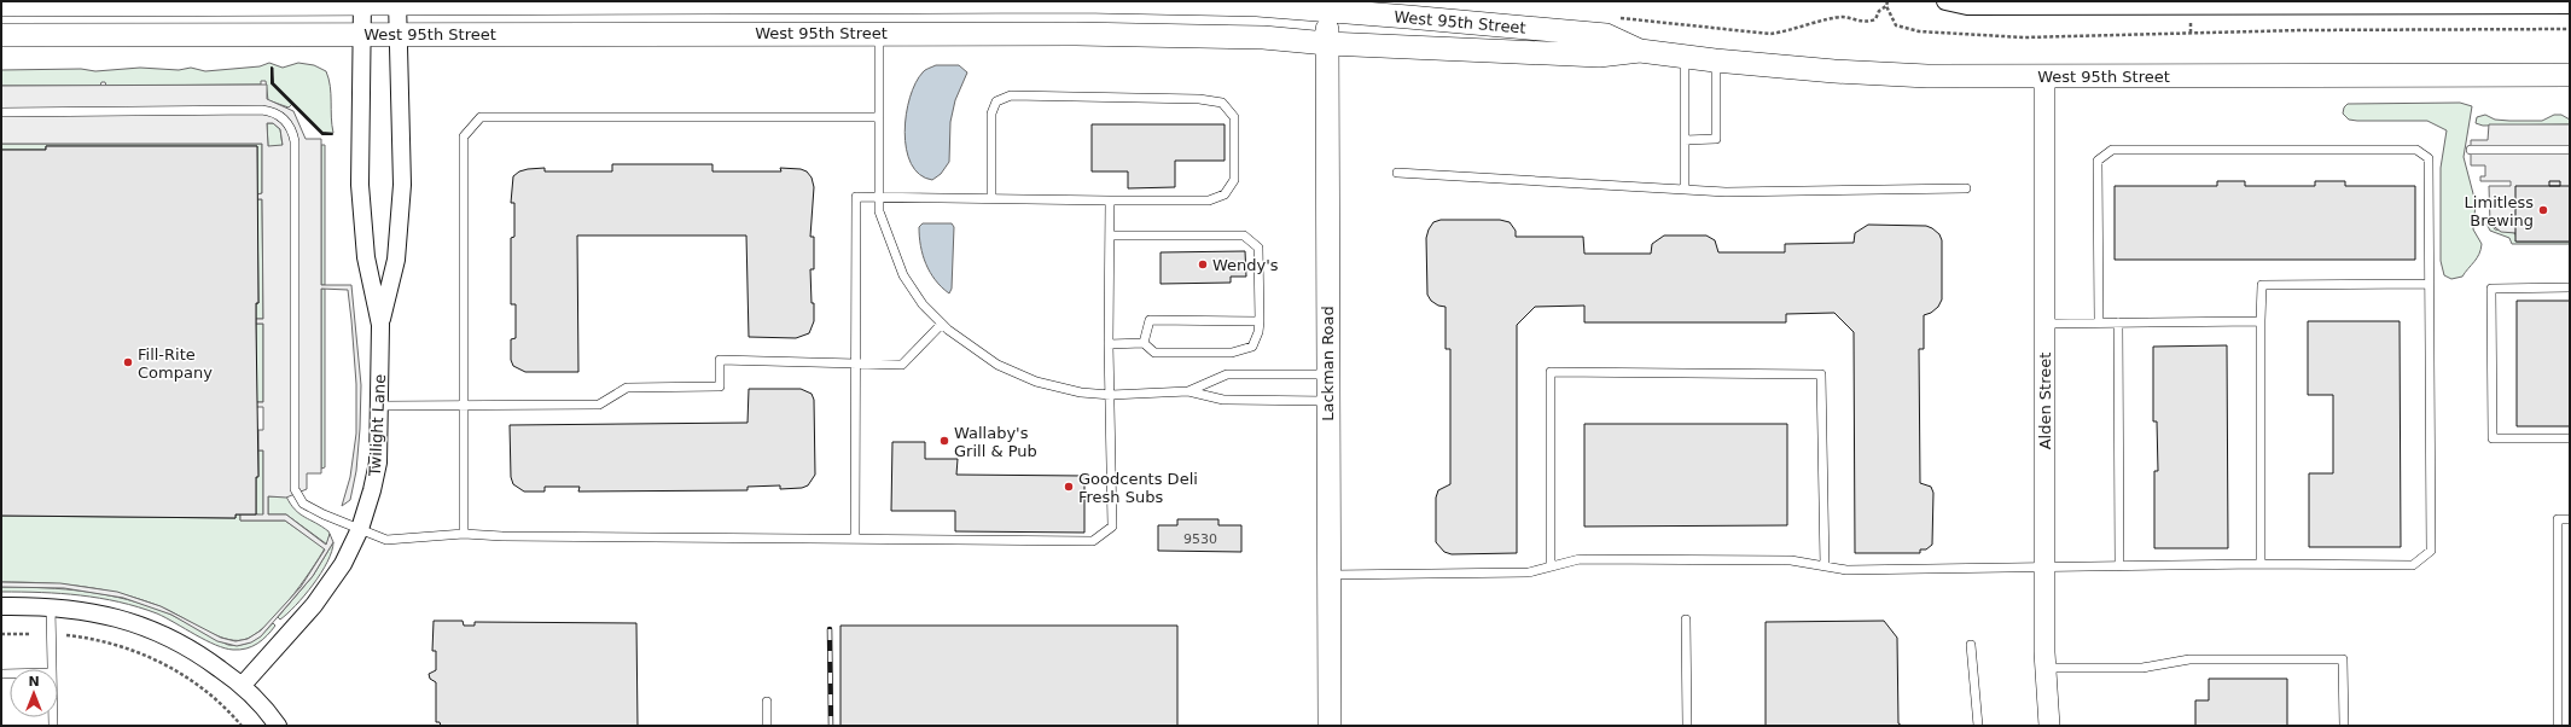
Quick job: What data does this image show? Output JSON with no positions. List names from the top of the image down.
{
  "streets": {
    "main road": ["West 95th Street", "Lackman Road"],
    "street": ["Alden Street", "Twilight Lane"]
  },
  "crossings": [
    ["West 95th Street", "Lackman Road"],
    ["West 95th Street", "Alden Street"],
    ["West 95th Street", "Twilight Lane"]
  ],
  "places": [
    "Limitless Brewing",
    "Wendy's",
    "Fill-Rite Company",
    "Wallaby's Grill & Pub",
    "Goodcents Deli Fresh Subs"
  ],
  "house_numbers": ["9530"],
  "north": "top"
}
